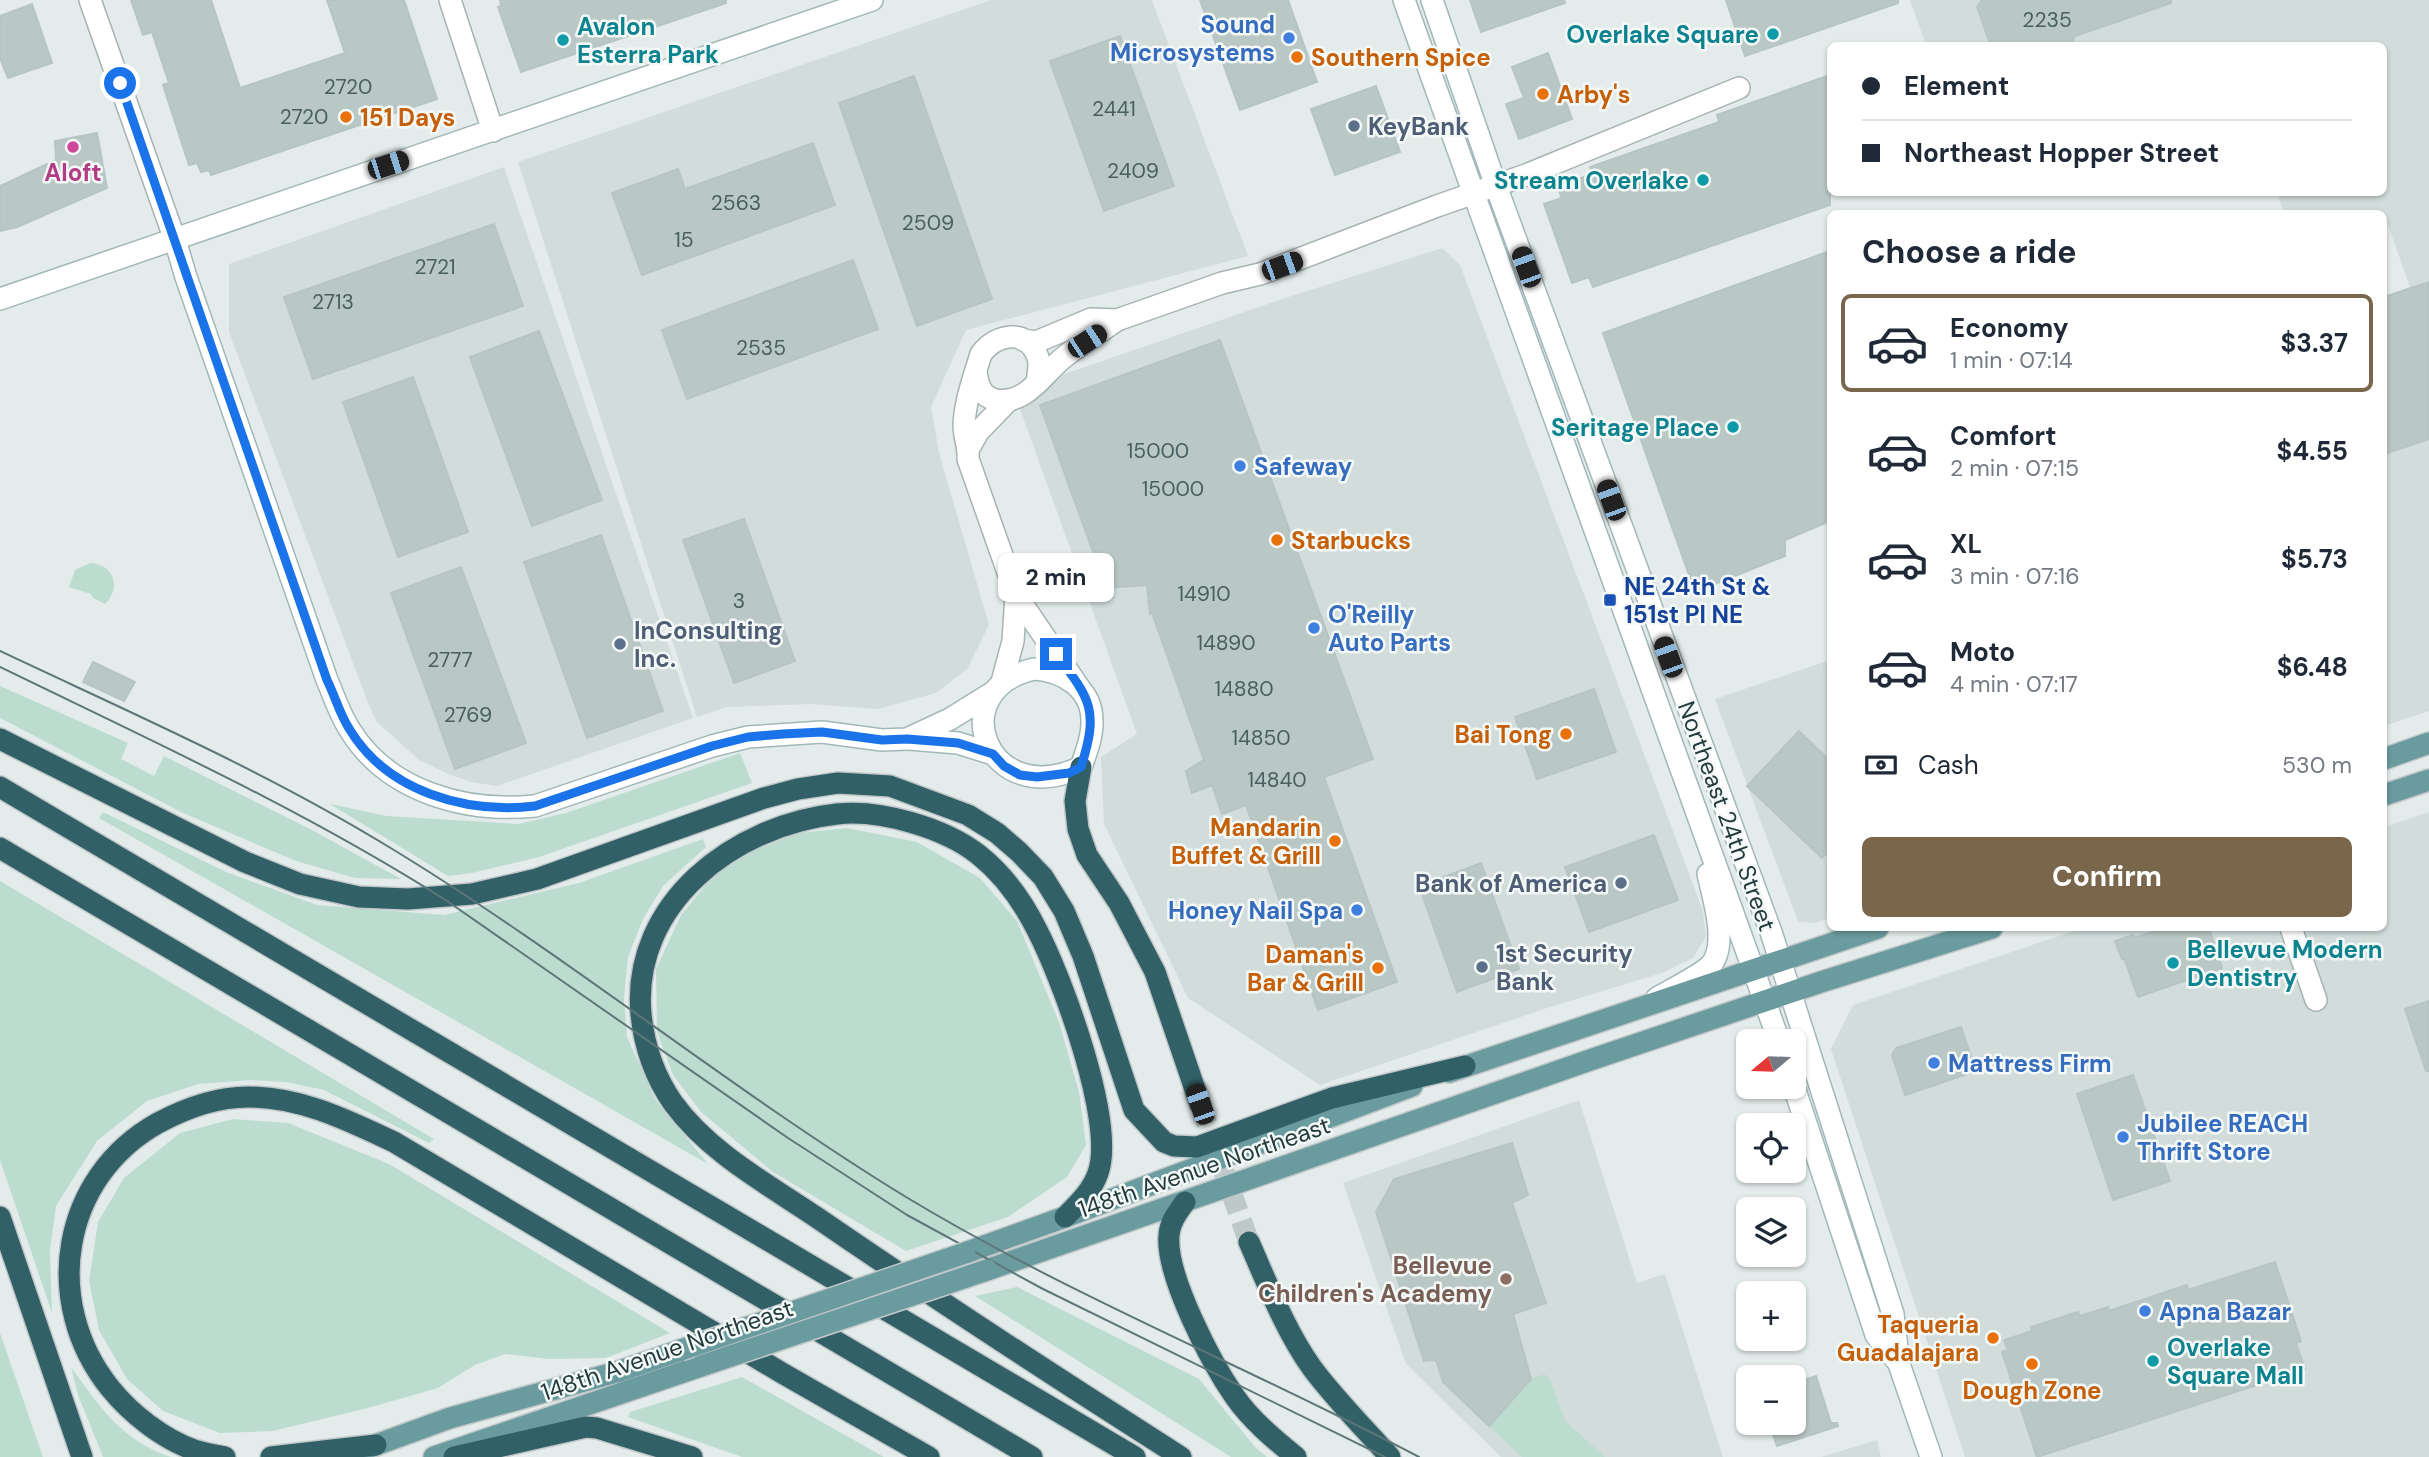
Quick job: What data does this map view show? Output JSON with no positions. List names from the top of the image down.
{
  "streets": {
    "main road": ["148th Avenue Northeast"],
    "street": ["Northeast 24th Street"]
  },
  "crossings": [
    ["Northeast 24th Street", "148th Avenue Northeast"]
  ],
  "places": {
    "other": [
      "Overlake Square",
      "Sound Microsystems",
      "Avalon Esterra Park",
      "Southern Spice",
      "Arby's",
      "151 Days",
      "KeyBank",
      "Aloft",
      "Stream Overlake",
      "Seritage Place",
      "Safeway",
      "Starbucks",
      "O'Reilly Auto Parts",
      "InConsulting Inc.",
      "Bai Tong",
      "Mandarin Buffet & Grill",
      "Bank of America",
      "Honey Nail Spa",
      "Bellevue Modern Dentistry",
      "1st Security Bank",
      "Daman's Bar & Grill",
      "Mattress Firm",
      "Jubilee REACH Thrift Store",
      "Bellevue Children's Academy",
      "Apna Bazar",
      "Taqueria Guadalajara",
      "Overlake Square Mall",
      "Dough Zone"
    ],
    "transit": ["NE 24th St & 151st Pl NE"]
  },
  "house_numbers": [
    "2235",
    "2720",
    "2441",
    "2720",
    "2409",
    "2563",
    "2509",
    "15",
    "2721",
    "2713",
    "2535",
    "15000",
    "15000",
    "14910",
    "3",
    "14890",
    "2777",
    "14880",
    "2769",
    "14850",
    "14840"
  ],
  "north": "left",
  "page": {
    "banner": ["Element", "Northeast Hopper Street"],
    "heading": "Choose a ride",
    "list": [
      {
        "name": "Economy",
        "note": "1 min · 07:14",
        "value": "$3.37"
      },
      {
        "name": "Comfort",
        "note": "2 min · 07:15",
        "value": "$4.55"
      },
      {
        "name": "XL",
        "note": "3 min · 07:16",
        "value": "$5.73"
      },
      {
        "name": "Moto",
        "note": "4 min · 07:17",
        "value": "$6.48"
      }
    ],
    "bubble": "2 min",
    "pay": ["Cash", "530 m"],
    "buttons": "Confirm",
    "map_buttons": ["+", "−"]
  }
}
